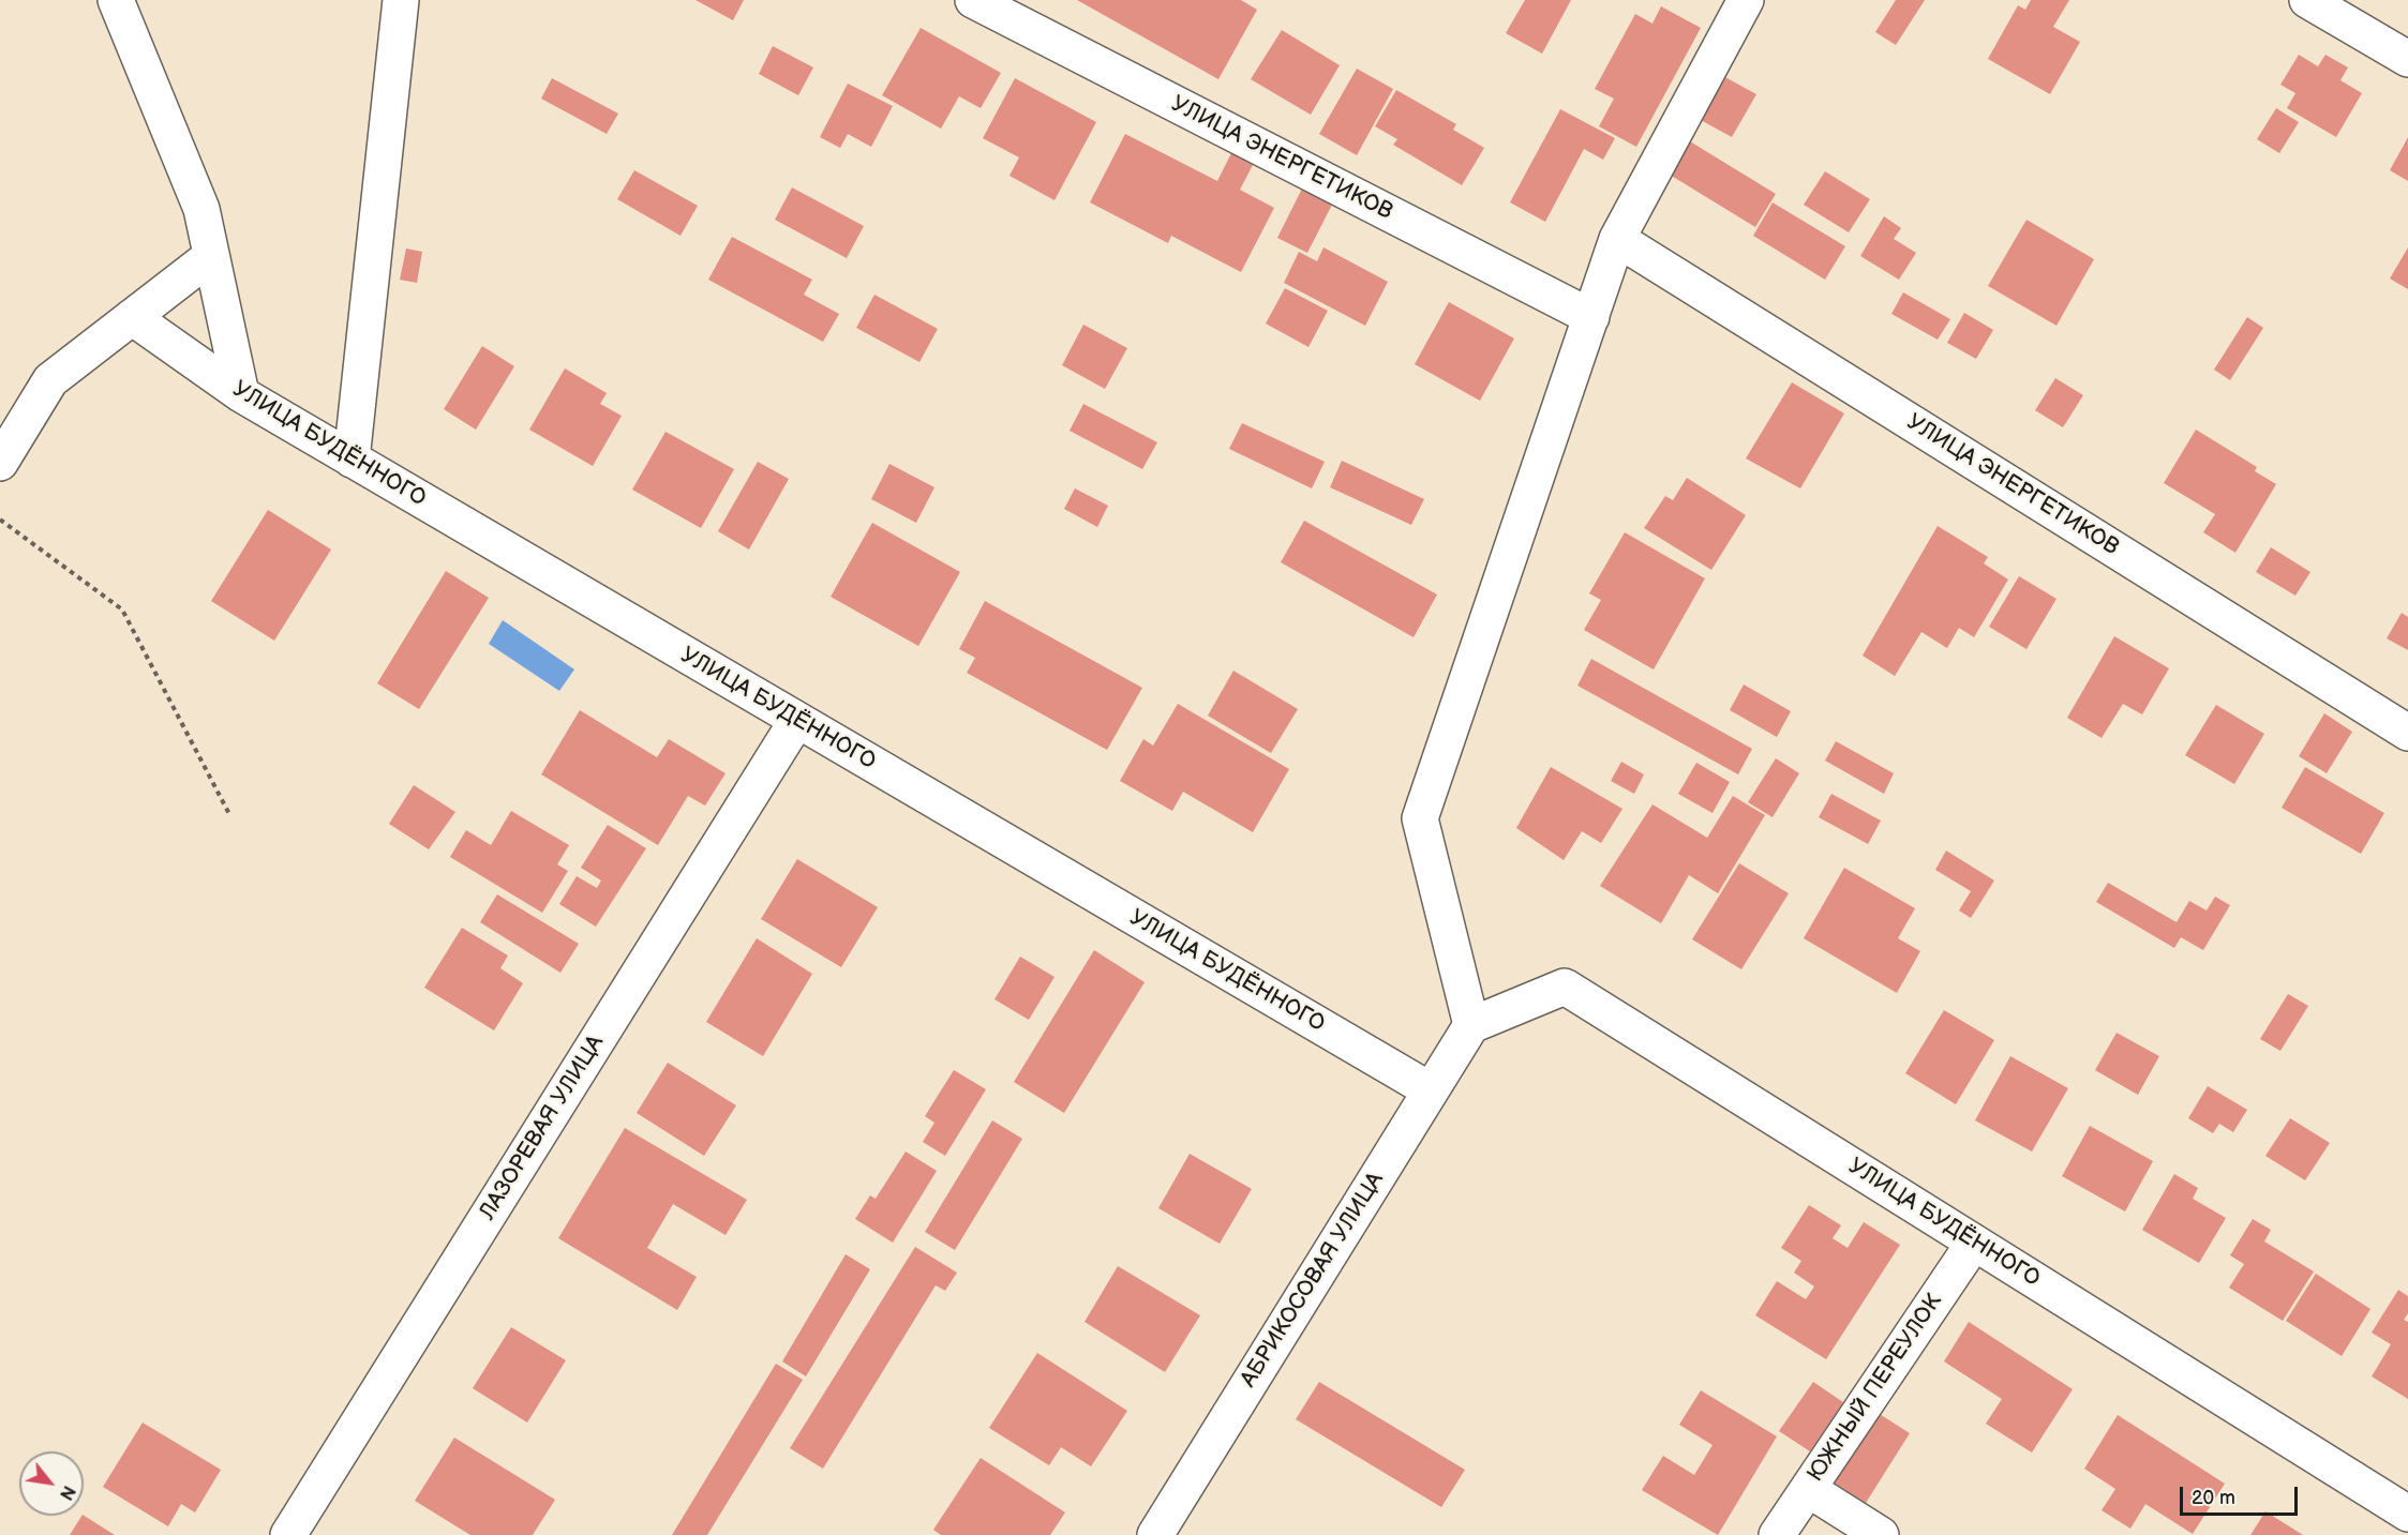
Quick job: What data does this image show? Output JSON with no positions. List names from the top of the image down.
{
  "streets": {
    "street": [
      "УЛИЦА ЭНЕРГЕТИКОВ",
      "УЛИЦА БУДЁННОГО",
      "ЛАЗОРЕВАЯ УЛИЦА",
      "АБРИКОСОВАЯ УЛИЦА",
      "ЮЖНЫЙ ПЕРЕУЛОК"
    ]
  },
  "crossings": [
    ["УЛИЦА БУДЁННОГО", "ЛАЗОРЕВАЯ УЛИЦА"],
    ["УЛИЦА БУДЁННОГО", "АБРИКОСОВАЯ УЛИЦА"],
    ["УЛИЦА БУДЁННОГО", "ЮЖНЫЙ ПЕРЕУЛОК"]
  ],
  "scale_bar": "20 m",
  "north": "bottom right"
}
